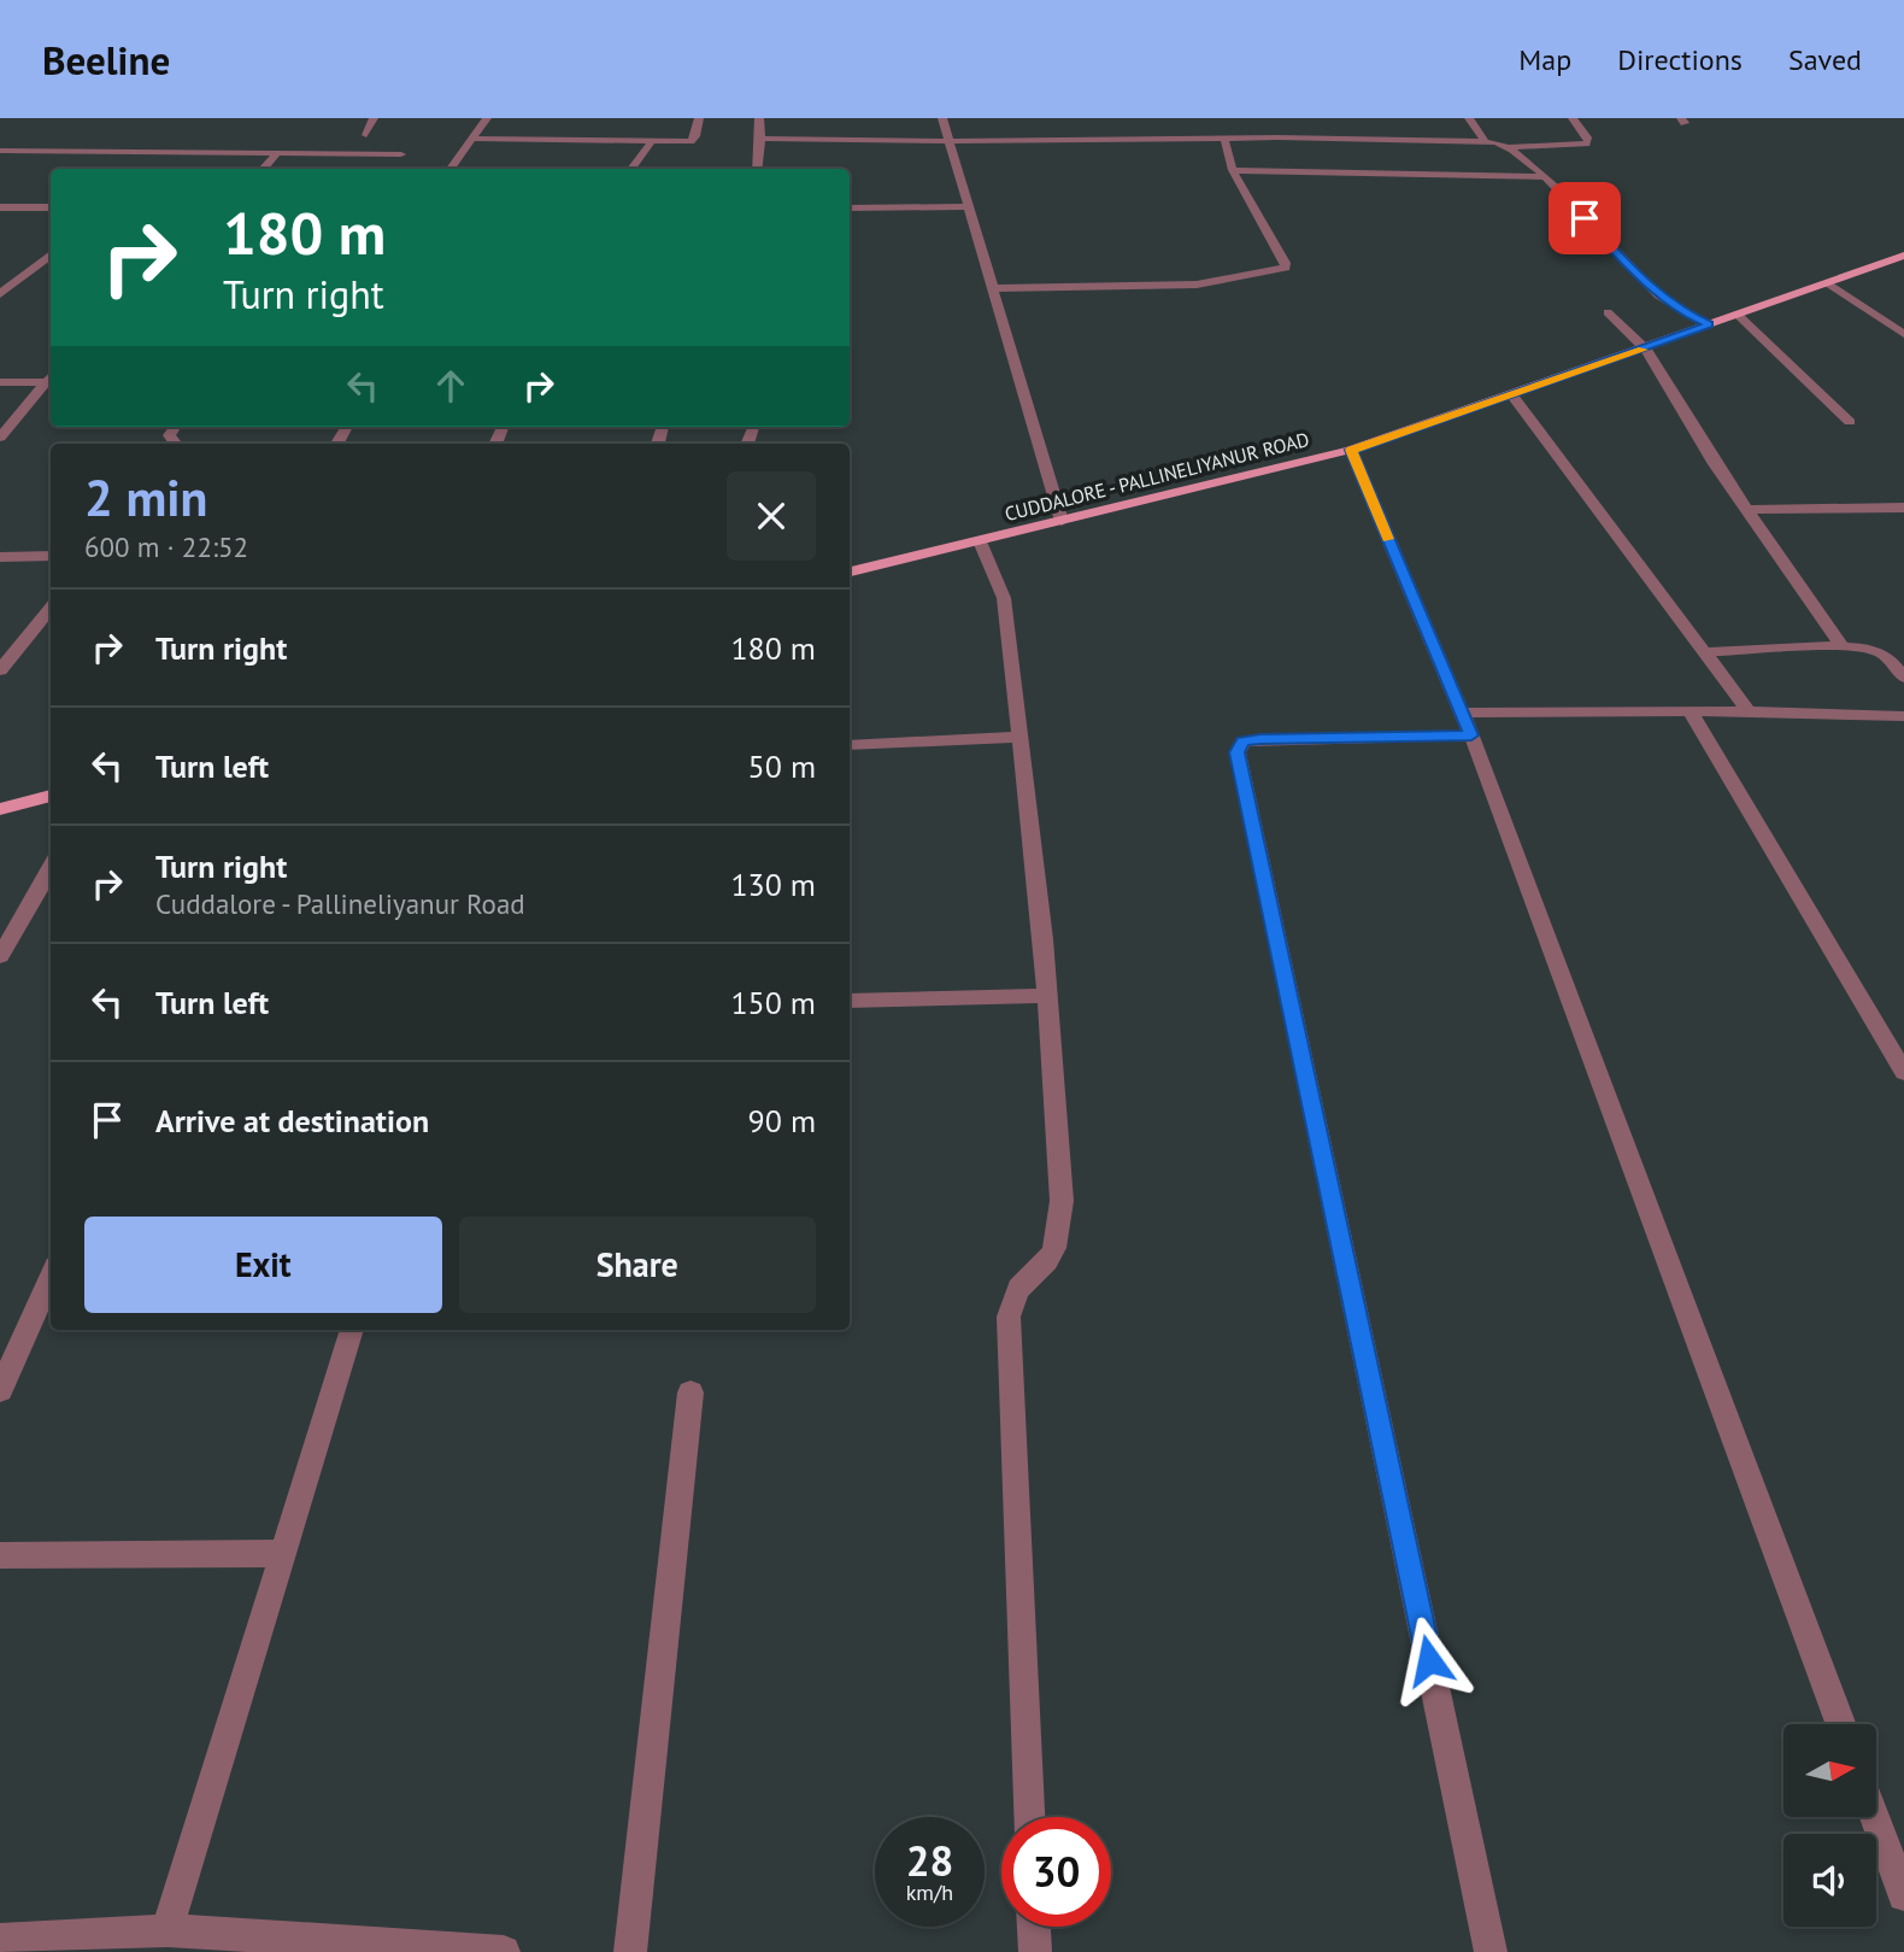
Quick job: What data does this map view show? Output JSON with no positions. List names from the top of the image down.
{
  "streets": {
    "main road": ["CUDDALORE - PALLINELIYANUR ROAD"]
  },
  "north": "right",
  "page": {
    "header": "Beeline",
    "nav": ["Map", "Directions", "Saved"],
    "turn": ["180 m", "Turn right"],
    "heading": ["2 min", "600 m · 22:52"],
    "list": [
      {
        "name": "Turn right",
        "value": "180 m"
      },
      {
        "name": "Turn left",
        "value": "50 m"
      },
      {
        "name": "Turn right",
        "note": "Cuddalore - Pallineliyanur Road",
        "value": "130 m"
      },
      {
        "name": "Turn left",
        "value": "150 m"
      },
      {
        "name": "Arrive at destination",
        "value": "90 m"
      }
    ],
    "buttons": ["Exit", "Share"],
    "speed": "28 km/h",
    "limit": "30"
  }
}
